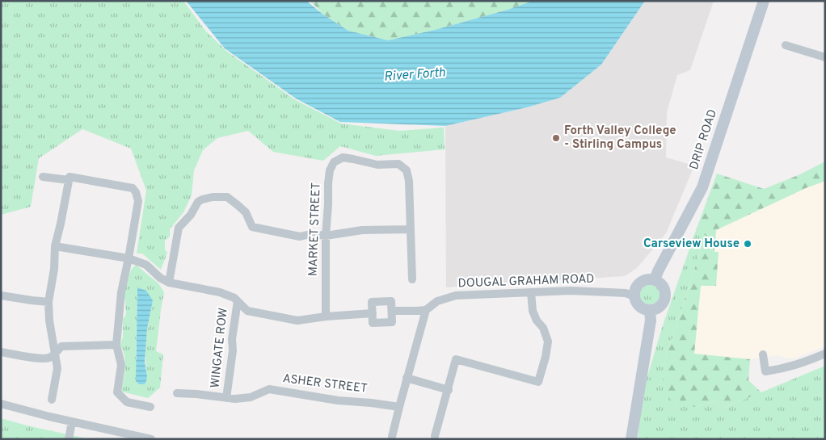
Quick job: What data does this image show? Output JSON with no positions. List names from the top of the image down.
{
  "streets": {
    "street": [
      "DRIP ROAD",
      "MARKET STREET",
      "DOUGAL GRAHAM ROAD",
      "WINGATE ROW",
      "ASHER STREET"
    ]
  },
  "crossings": [
    ["DRIP ROAD", "DOUGAL GRAHAM ROAD"],
    ["WINGATE ROW", "ASHER STREET"]
  ],
  "water": ["River Forth"],
  "places": ["Forth Valley College - Stirling Campus", "Carseview House"]
}
